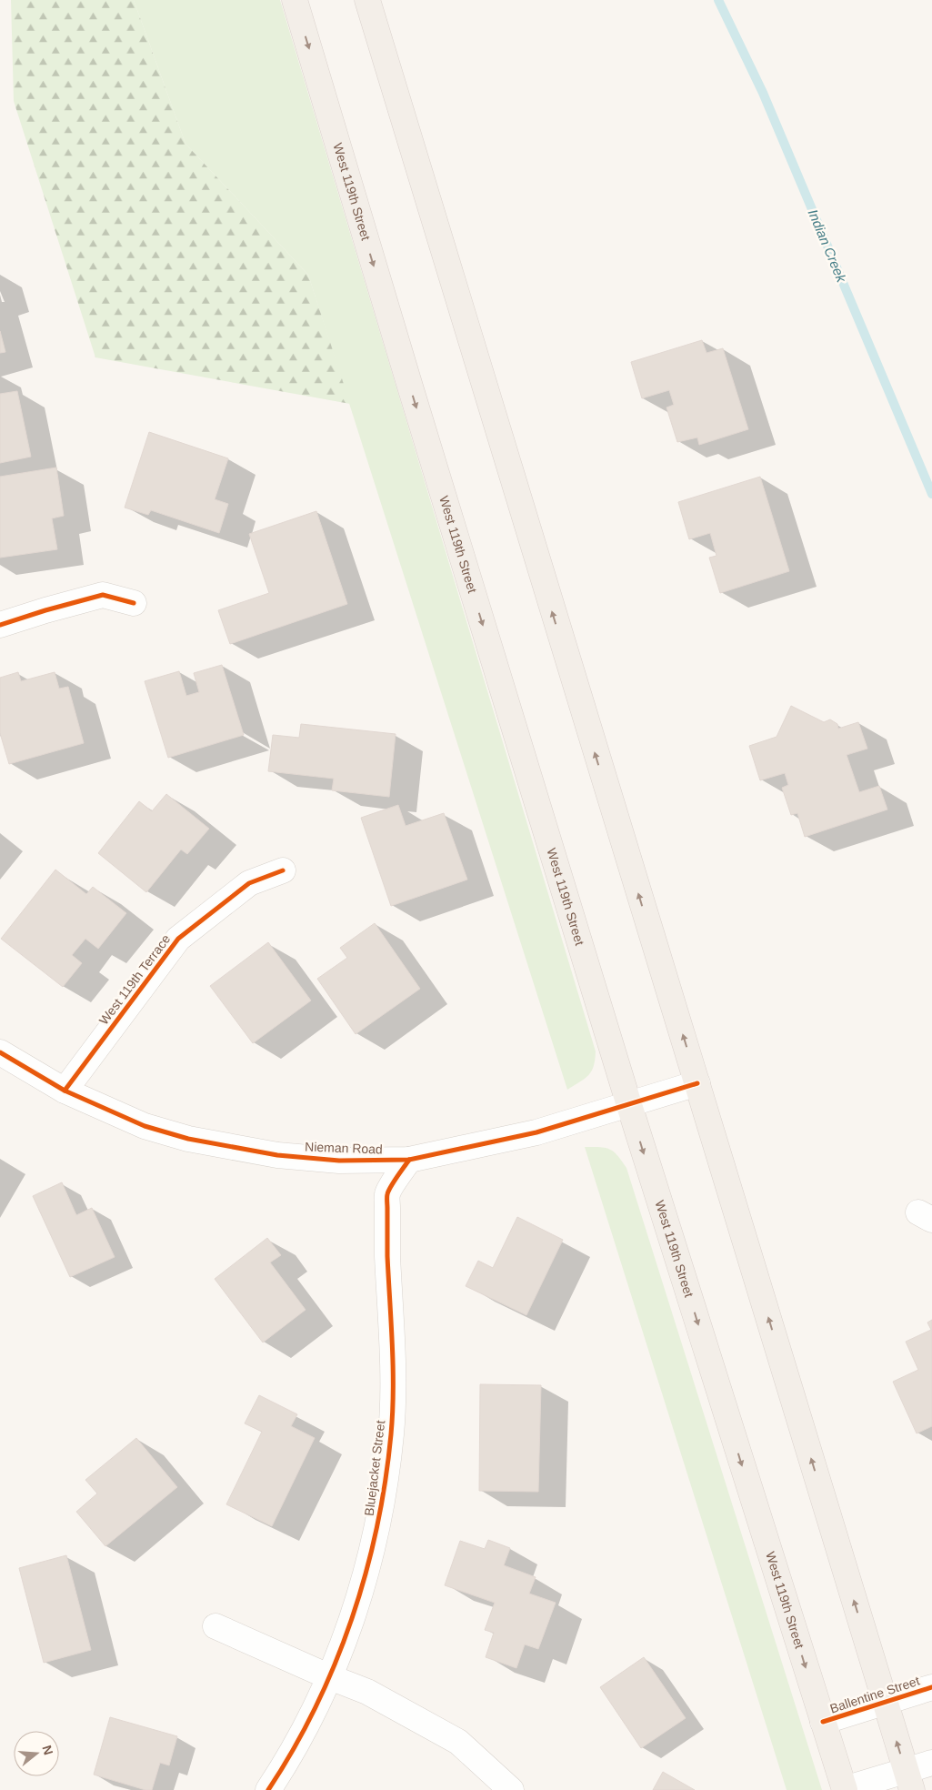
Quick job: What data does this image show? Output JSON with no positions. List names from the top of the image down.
{
  "streets": {
    "main road": ["West 119th Street"],
    "street": [
      "West 119th Terrace",
      "Nieman Road",
      "Bluejacket Street",
      "Ballentine Street"
    ]
  },
  "crossings": [
    ["West 119th Street", "Nieman Road"],
    ["West 119th Street", "Ballentine Street"],
    ["West 119th Terrace", "Nieman Road"],
    ["Nieman Road", "Bluejacket Street"]
  ],
  "water": ["Indian Creek"],
  "north": "right"
}
